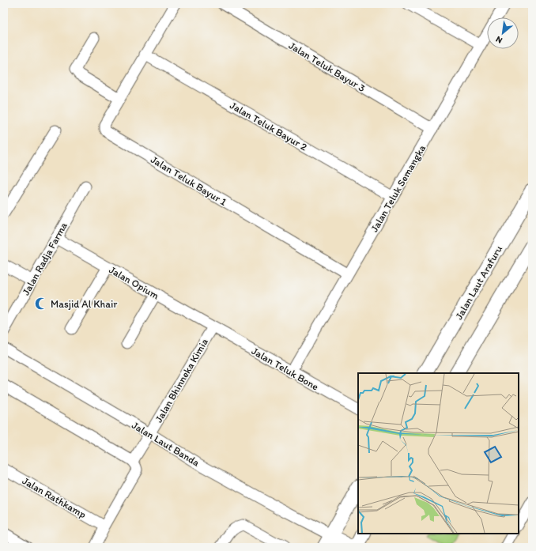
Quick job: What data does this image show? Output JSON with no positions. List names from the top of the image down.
{
  "streets": {
    "street": [
      "Jalan Teluk Bayur 3",
      "Jalan Teluk Bayur 2",
      "Jalan Teluk Bayur 1",
      "Jalan Teluk Semangka",
      "Jalan Radja Farma",
      "Jalan Opium",
      "Jalan Laut Arafuru",
      "Jalan Teluk Bone",
      "Jalan Bhinneka Kimia",
      "Jalan Laut Banda",
      "Jalan Rathkamp"
    ]
  },
  "crossings": [
    ["Jalan Teluk Bayur 3", "Jalan Teluk Semangka"],
    ["Jalan Teluk Bayur 2", "Jalan Teluk Bayur 1"],
    ["Jalan Teluk Bayur 2", "Jalan Teluk Semangka"],
    ["Jalan Teluk Bayur 1", "Jalan Teluk Semangka"],
    ["Jalan Teluk Semangka", "Jalan Teluk Bone"],
    ["Jalan Radja Farma", "Jalan Opium"],
    ["Jalan Opium", "Jalan Teluk Bone"],
    ["Jalan Opium", "Jalan Bhinneka Kimia"],
    ["Jalan Teluk Bone", "Jalan Bhinneka Kimia"],
    ["Jalan Bhinneka Kimia", "Jalan Laut Banda"]
  ],
  "places": {
    "mosque": ["Masjid Al Khair"]
  },
  "north": "bottom left"
}
